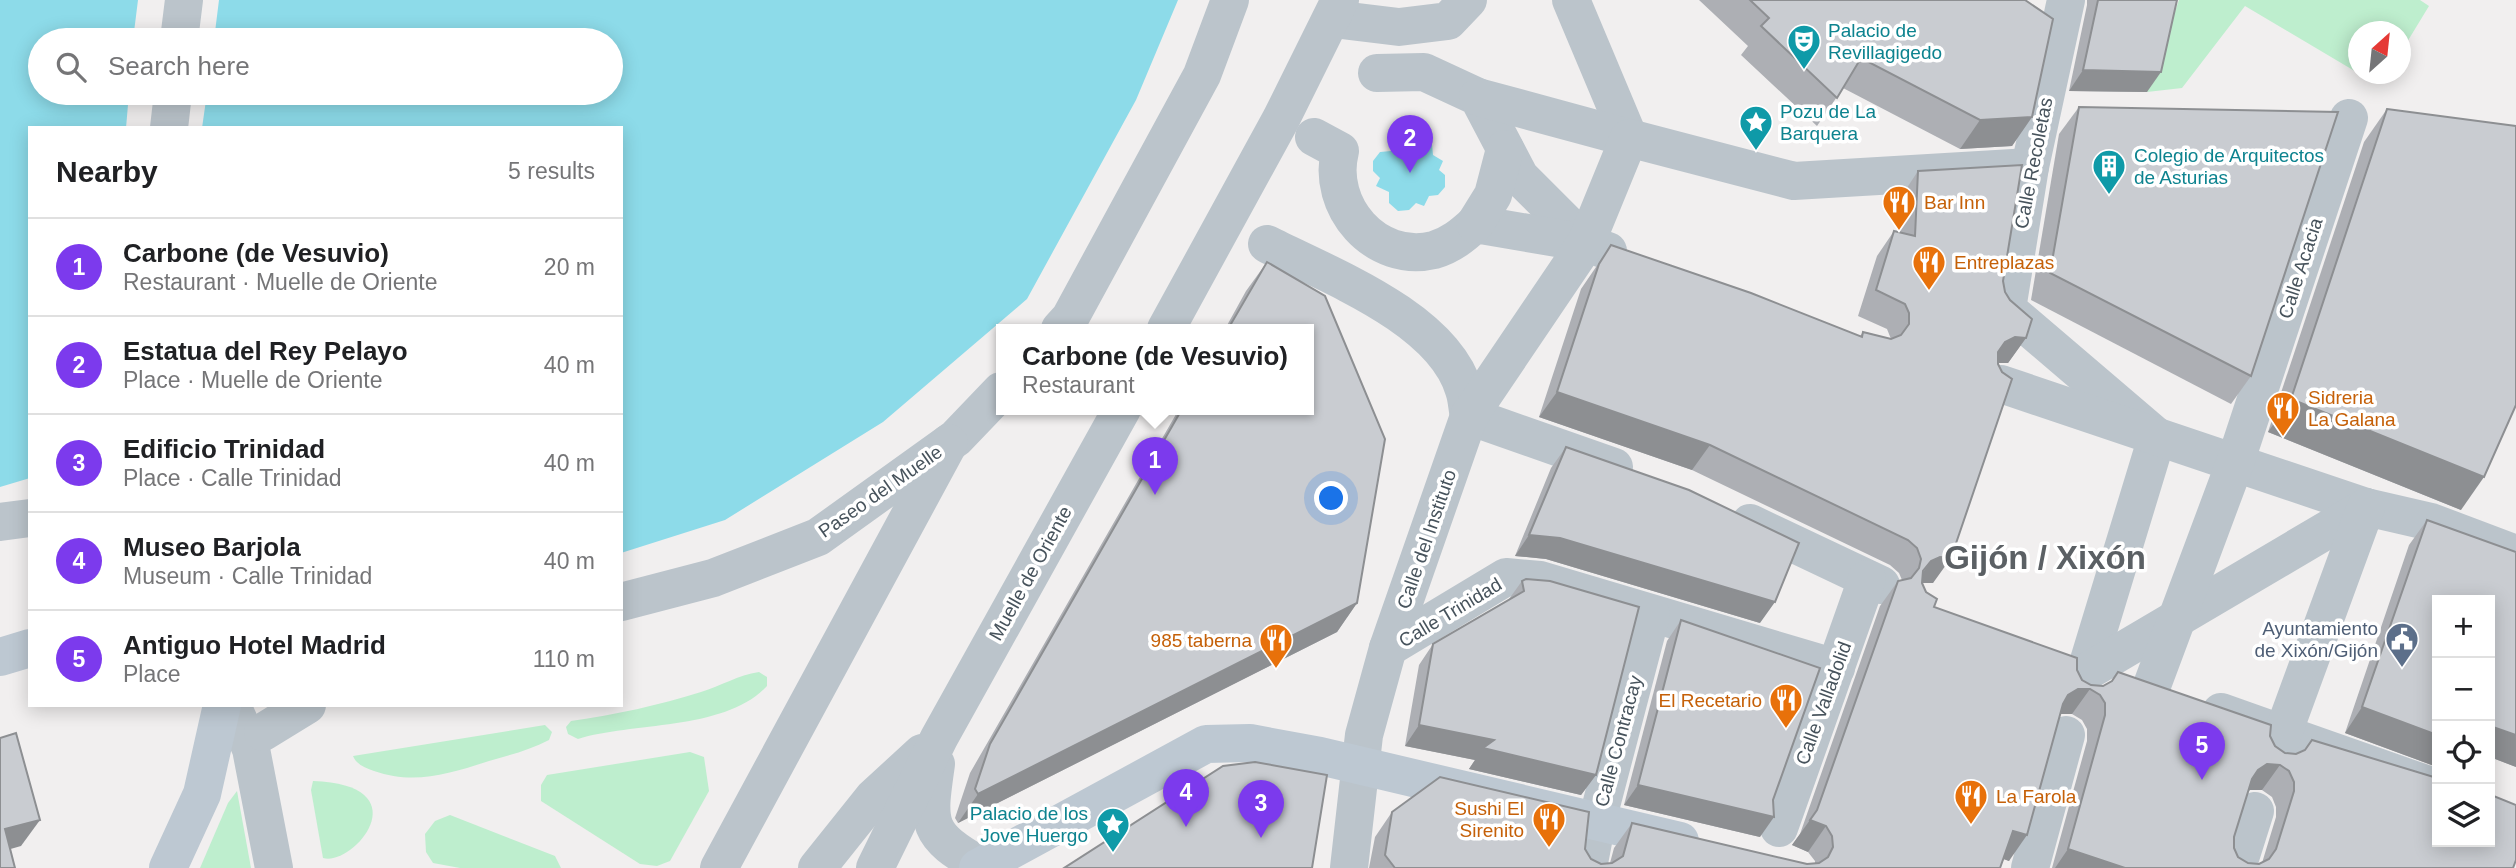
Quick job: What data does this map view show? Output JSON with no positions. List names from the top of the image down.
{
  "streets": {
    "street": [
      "Calle Recoletas",
      "Calle Acacia",
      "Paseo del Muelle",
      "Calle del Instituto",
      "Muelle de Oriente",
      "Calle Trinidad",
      "Calle Valladolid",
      "Calle Contracay"
    ]
  },
  "crossings": [
    ["Calle del Instituto", "Calle Trinidad"],
    ["Calle Trinidad", "Calle Valladolid"],
    ["Calle Trinidad", "Calle Contracay"]
  ],
  "districts": ["Gijón / Xixón"],
  "places": {
    "theatre": ["Palacio de Revillagigedo"],
    "place": ["Pozu de La Barquera", "Palacio de los Jove Huergo"],
    "building": ["Colegio de Arquitectos de Asturias"],
    "restaurant": [
      "Bar Inn",
      "Entreplazas",
      "Sidreria La Galana",
      "985 taberna",
      "El Recetario",
      "La Farola",
      "Sushi El Sirenito"
    ],
    "public building": ["Ayuntamiento de Xixón/Gijón"]
  },
  "north": "top right",
  "page": {
    "search": "Search here",
    "pins": [
      "2",
      "1",
      "5",
      "4",
      "3"
    ],
    "heading": ["Nearby", "5 results"],
    "list": [
      {
        "mark": "1",
        "name": "Carbone (de Vesuvio)",
        "note": "Restaurant · Muelle de Oriente",
        "value": "20 m"
      },
      {
        "mark": "2",
        "name": "Estatua del Rey Pelayo",
        "note": "Place · Muelle de Oriente",
        "value": "40 m"
      },
      {
        "mark": "3",
        "name": "Edificio Trinidad",
        "note": "Place · Calle Trinidad",
        "value": "40 m"
      },
      {
        "mark": "4",
        "name": "Museo Barjola",
        "note": "Museum · Calle Trinidad",
        "value": "40 m"
      },
      {
        "mark": "5",
        "name": "Antiguo Hotel Madrid",
        "note": "Place",
        "value": "110 m"
      }
    ],
    "popup": ["Carbone (de Vesuvio)", "Restaurant"],
    "map_buttons": ["+", "−"]
  }
}
